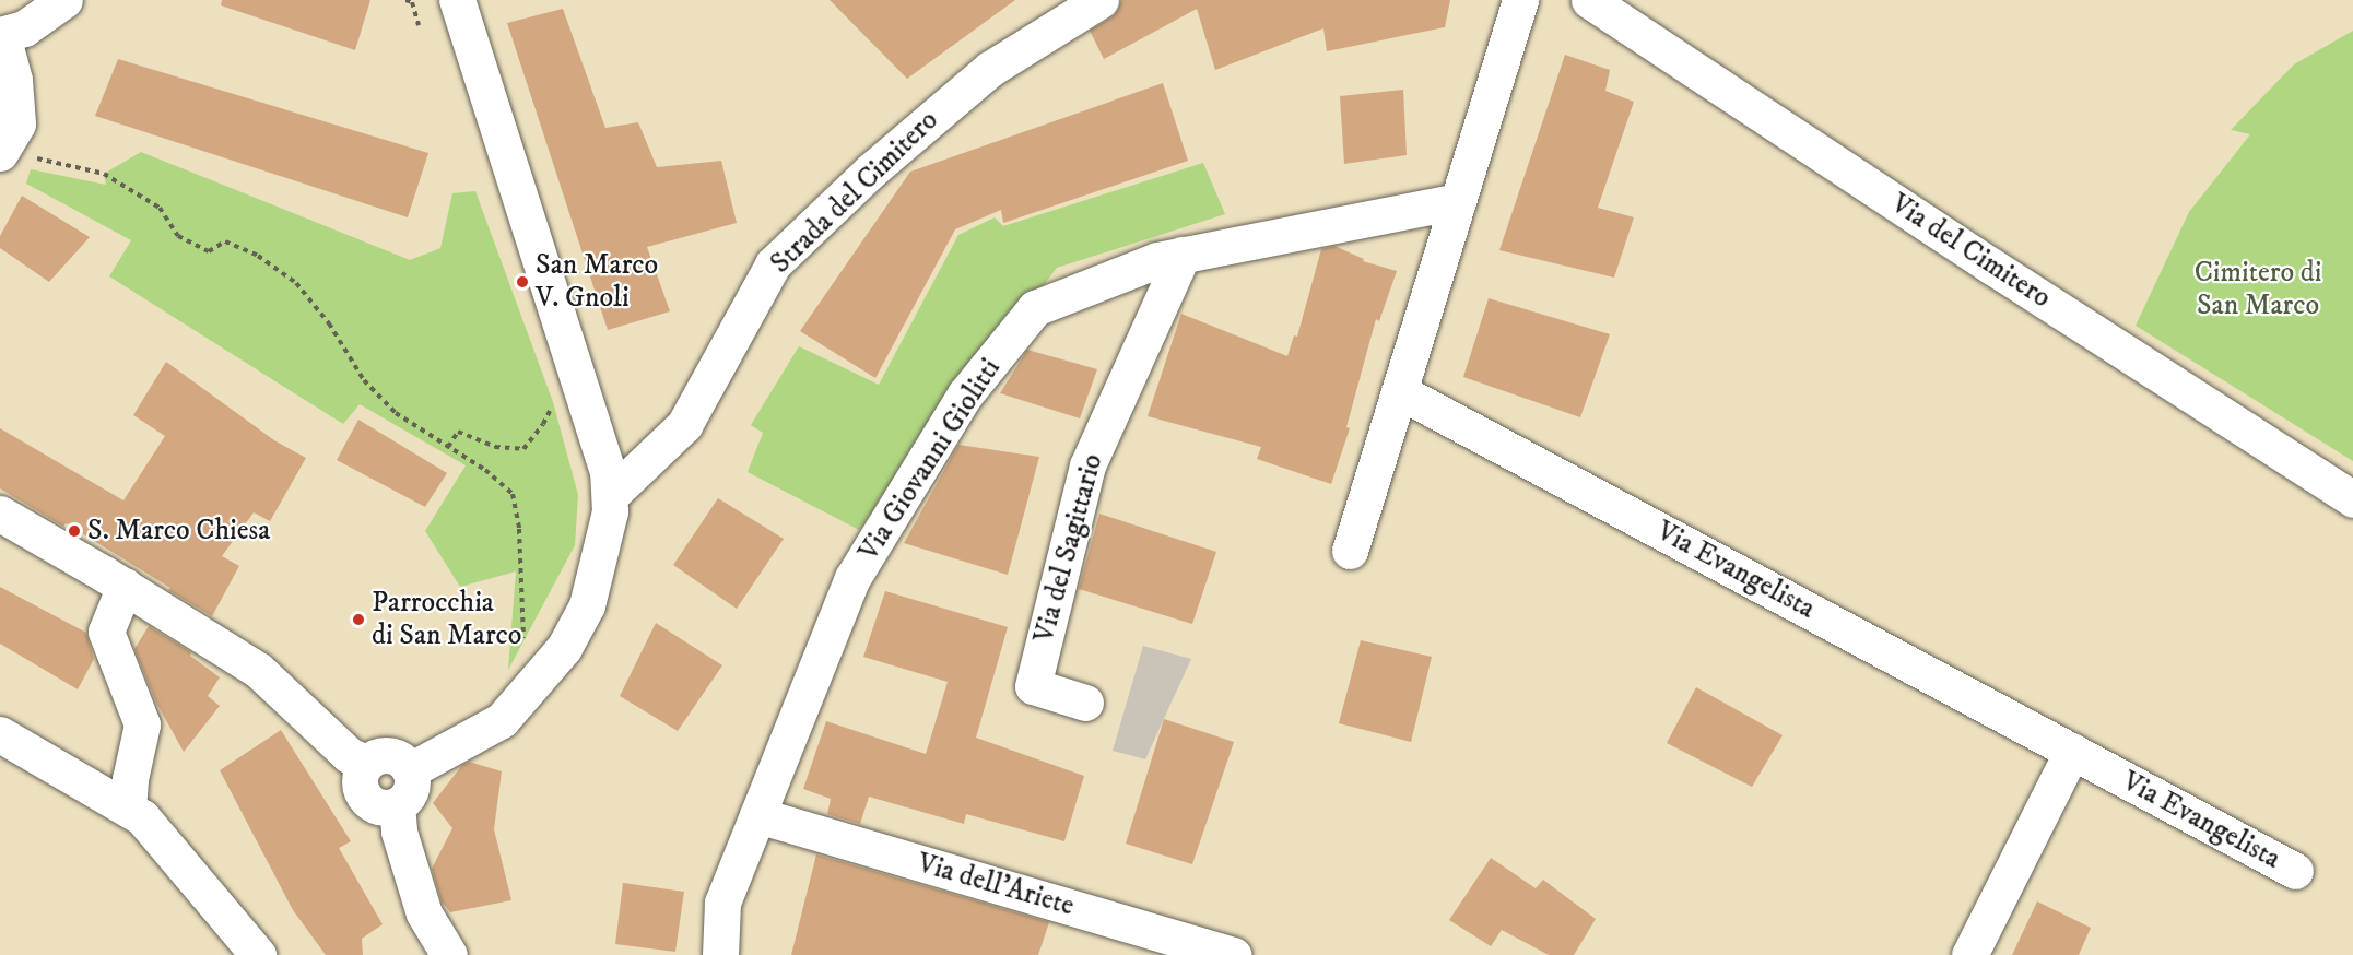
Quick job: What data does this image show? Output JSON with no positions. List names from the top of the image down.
{
  "streets": {
    "street": [
      "Strada del Cimitero",
      "Via del Cimitero",
      "Via Giovanni Giolitti",
      "Via del Sagittario",
      "Via Evangelista",
      "Via dell'Ariete"
    ]
  },
  "crossings": [
    ["Via Giovanni Giolitti", "Via del Sagittario"],
    ["Via Giovanni Giolitti", "Via dell'Ariete"]
  ],
  "parks": ["Cimitero di San Marco"],
  "places": ["San Marco V. Gnoli", "S. Marco Chiesa", "Parrocchia di San Marco"]
}
